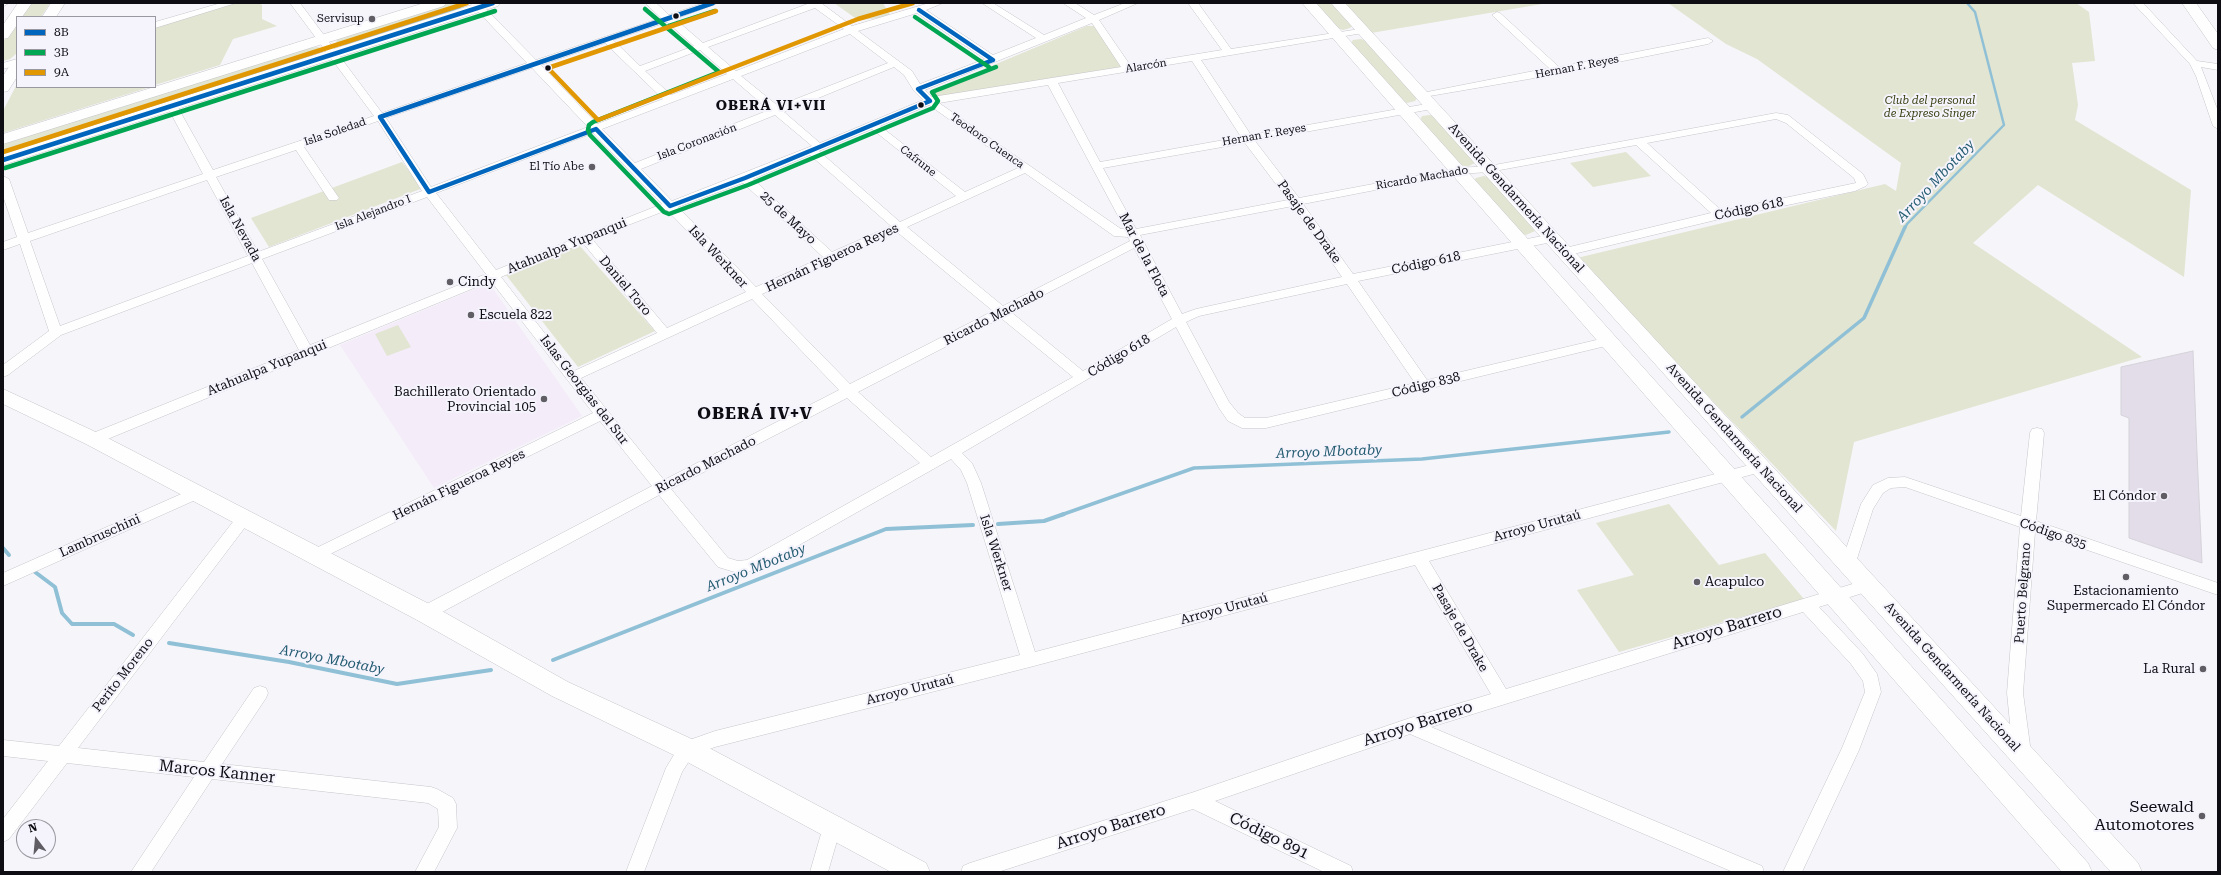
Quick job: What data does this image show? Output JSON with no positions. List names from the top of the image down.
{
  "streets": {
    "street": [
      "Alarcón",
      "Hernan F. Reyes",
      "Isla Soledad",
      "Teodoro Cuenca",
      "Isla Coronación",
      "Cafrune",
      "Ricardo Machado",
      "Avenida Gendarmería Nacional",
      "Código 618",
      "Isla Alejandro I",
      "25 de Mayo",
      "Pasaje de Drake",
      "Isla Nevada",
      "Atahualpa Yupanqui",
      "Mar de la Flota",
      "Isla Werkner",
      "Hernán Figueroa Reyes",
      "Daniel Toro",
      "Código 838",
      "Islas Georgias del Sur",
      "Arroyo Urutaú",
      "Código 835",
      "Lambruschini",
      "Puerto Belgrano",
      "Arroyo Barrero",
      "Perito Moreno",
      "Marcos Kanner",
      "Código 891"
    ]
  },
  "crossings": [
    ["Alarcón", "Teodoro Cuenca"],
    ["Alarcón", "Avenida Gendarmería Nacional"],
    ["Alarcón", "Pasaje de Drake"],
    ["Alarcón", "Atahualpa Yupanqui"],
    ["Alarcón", "Mar de la Flota"],
    ["Hernan F. Reyes", "Avenida Gendarmería Nacional"],
    ["Hernan F. Reyes", "Pasaje de Drake"],
    ["Hernan F. Reyes", "Mar de la Flota"],
    ["Isla Soledad", "Isla Nevada"],
    ["Isla Soledad", "Isla Werkner"],
    ["Isla Soledad", "Islas Georgias del Sur"],
    ["Teodoro Cuenca", "Isla Coronación"],
    ["Teodoro Cuenca", "Ricardo Machado"],
    ["Teodoro Cuenca", "Isla Alejandro I"],
    ["Teodoro Cuenca", "Atahualpa Yupanqui"],
    ["Teodoro Cuenca", "Mar de la Flota"],
    ["Teodoro Cuenca", "Hernán Figueroa Reyes"],
    ["Isla Coronación", "Isla Werkner"],
    ["Cafrune", "Atahualpa Yupanqui"],
    ["Cafrune", "Hernán Figueroa Reyes"],
    ["Ricardo Machado", "Avenida Gendarmería Nacional"],
    ["Ricardo Machado", "Código 618"],
    ["Ricardo Machado", "Pasaje de Drake"],
    ["Ricardo Machado", "Mar de la Flota"],
    ["Ricardo Machado", "Isla Werkner"],
    ["Ricardo Machado", "Islas Georgias del Sur"],
    ["Avenida Gendarmería Nacional", "Código 618"],
    ["Avenida Gendarmería Nacional", "Código 838"],
    ["Avenida Gendarmería Nacional", "Arroyo Urutaú"],
    ["Avenida Gendarmería Nacional", "Código 835"],
    ["Avenida Gendarmería Nacional", "Puerto Belgrano"],
    ["Avenida Gendarmería Nacional", "Arroyo Barrero"],
    ["Código 618", "Pasaje de Drake"],
    ["Código 618", "Mar de la Flota"],
    ["Código 618", "Isla Werkner"],
    ["Código 618", "Islas Georgias del Sur"],
    ["Isla Alejandro I", "Isla Nevada"],
    ["Isla Alejandro I", "Isla Werkner"],
    ["Isla Alejandro I", "Islas Georgias del Sur"],
    ["25 de Mayo", "Atahualpa Yupanqui"],
    ["25 de Mayo", "Hernán Figueroa Reyes"],
    ["Pasaje de Drake", "Código 838"],
    ["Pasaje de Drake", "Arroyo Urutaú"],
    ["Pasaje de Drake", "Arroyo Barrero"],
    ["Isla Nevada", "Atahualpa Yupanqui"],
    ["Atahualpa Yupanqui", "Isla Werkner"],
    ["Atahualpa Yupanqui", "Daniel Toro"],
    ["Atahualpa Yupanqui", "Islas Georgias del Sur"],
    ["Mar de la Flota", "Código 838"],
    ["Isla Werkner", "Hernán Figueroa Reyes"],
    ["Isla Werkner", "Arroyo Urutaú"],
    ["Hernán Figueroa Reyes", "Daniel Toro"],
    ["Hernán Figueroa Reyes", "Islas Georgias del Sur"],
    ["Código 835", "Puerto Belgrano"],
    ["Arroyo Barrero", "Código 891"],
    ["Perito Moreno", "Marcos Kanner"]
  ],
  "districts": ["OBERÁ VI+VII", "OBERÁ IV+V"],
  "water": ["Arroyo Mbotaby"],
  "parks": ["Club del personal de Expreso Singer"],
  "places": [
    "Servisup",
    "El Tío Abe",
    "Cindy",
    "Escuela 822",
    "Bachillerato Orientado Provincial 105",
    "El Cóndor",
    "Estacionamiento Supermercado El Cóndor",
    "Acapulco",
    "La Rural",
    "Seewald Automotores"
  ],
  "lines": ["transit line 8B", "transit line 9A", "transit line 3B"],
  "legend": ["8B", "3B", "9A"],
  "north": "top"
}
